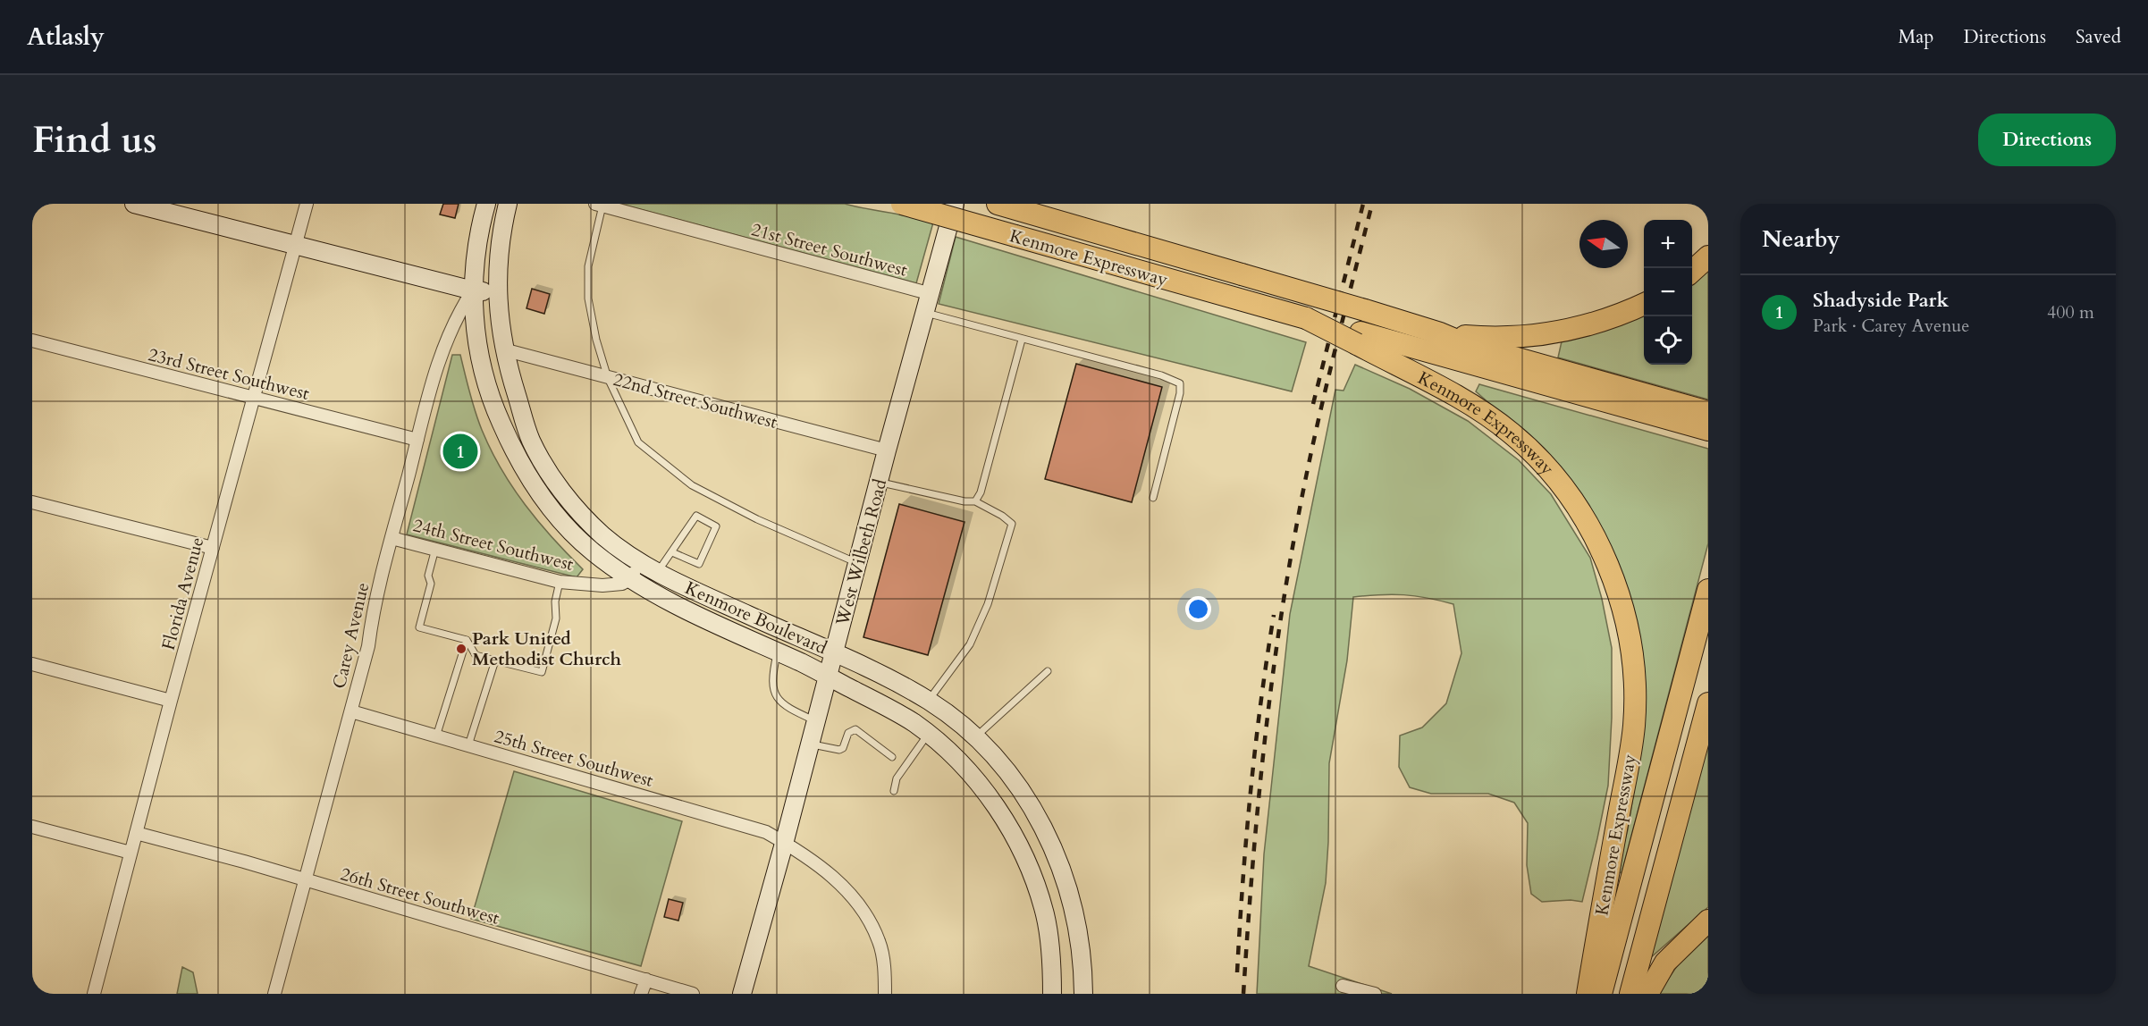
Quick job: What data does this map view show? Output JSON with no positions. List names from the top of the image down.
{
  "streets": {
    "highway": ["Kenmore Expressway"],
    "main road": ["West Wilbeth Road", "Kenmore Boulevard"],
    "street": [
      "21st Street Southwest",
      "23rd Street Southwest",
      "22nd Street Southwest",
      "24th Street Southwest",
      "Florida Avenue",
      "Carey Avenue",
      "25th Street Southwest",
      "26th Street Southwest"
    ]
  },
  "crossings": [
    ["21st Street Southwest", "West Wilbeth Road"],
    ["23rd Street Southwest", "Florida Avenue"],
    ["23rd Street Southwest", "Carey Avenue"],
    ["22nd Street Southwest", "West Wilbeth Road"],
    ["22nd Street Southwest", "Kenmore Boulevard"],
    ["24th Street Southwest", "Kenmore Boulevard"],
    ["24th Street Southwest", "Carey Avenue"],
    ["West Wilbeth Road", "Kenmore Boulevard"],
    ["West Wilbeth Road", "25th Street Southwest"],
    ["Florida Avenue", "26th Street Southwest"],
    ["Kenmore Boulevard", "Carey Avenue"],
    ["Carey Avenue", "25th Street Southwest"],
    ["Carey Avenue", "26th Street Southwest"]
  ],
  "places": ["Park United Methodist Church"],
  "north": "left",
  "page": {
    "header": "Atlasly",
    "nav": ["Map", "Directions", "Saved"],
    "buttons": "Directions",
    "title": "Find us",
    "heading": "Nearby",
    "map_buttons": ["+", "−"],
    "list": [
      {
        "mark": "1",
        "name": "Shadyside Park",
        "note": "Park · Carey Avenue",
        "value": "400 m"
      }
    ],
    "pins": "1"
  }
}
